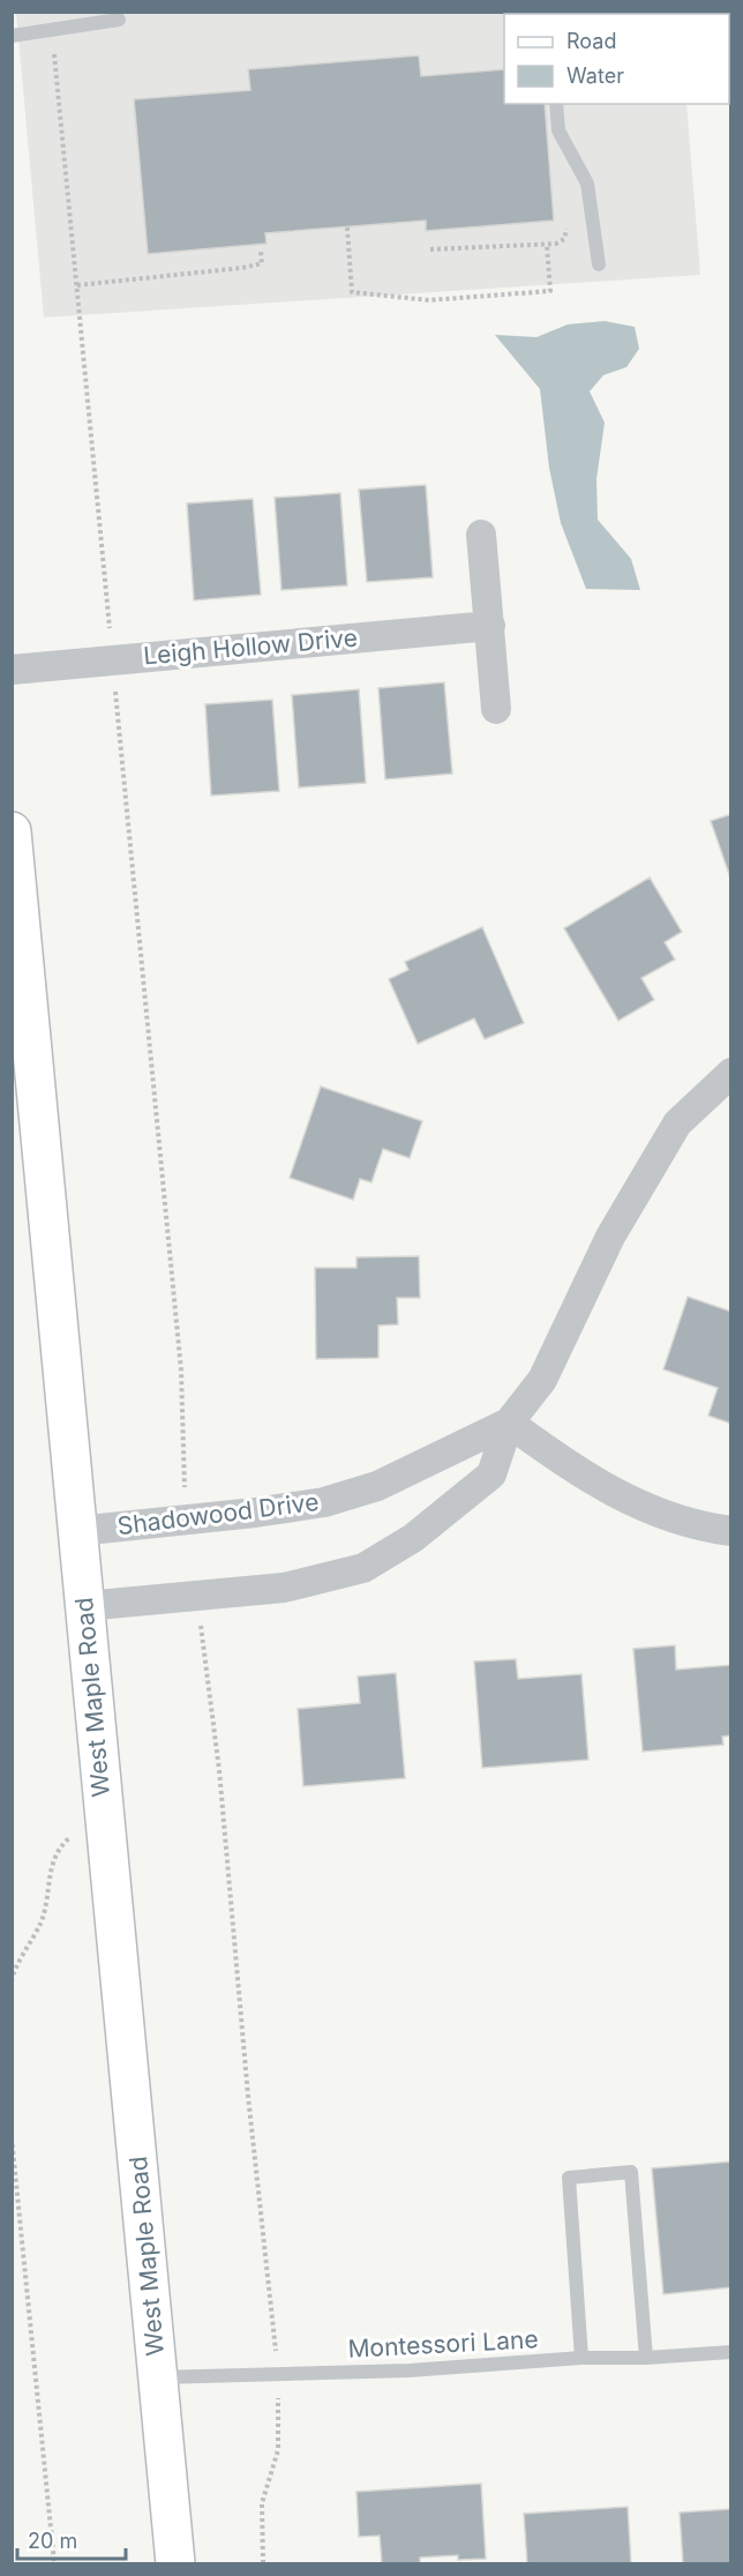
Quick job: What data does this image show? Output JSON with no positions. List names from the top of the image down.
{
  "streets": {
    "main road": ["West Maple Road"],
    "street": ["Leigh Hollow Drive", "Shadowood Drive"],
    "lane": ["Montessori Lane"]
  },
  "crossings": [
    ["Shadowood Drive", "West Maple Road"],
    ["West Maple Road", "Montessori Lane"]
  ],
  "legend": ["Road", "Water"],
  "scale_bar": "20 m"
}
